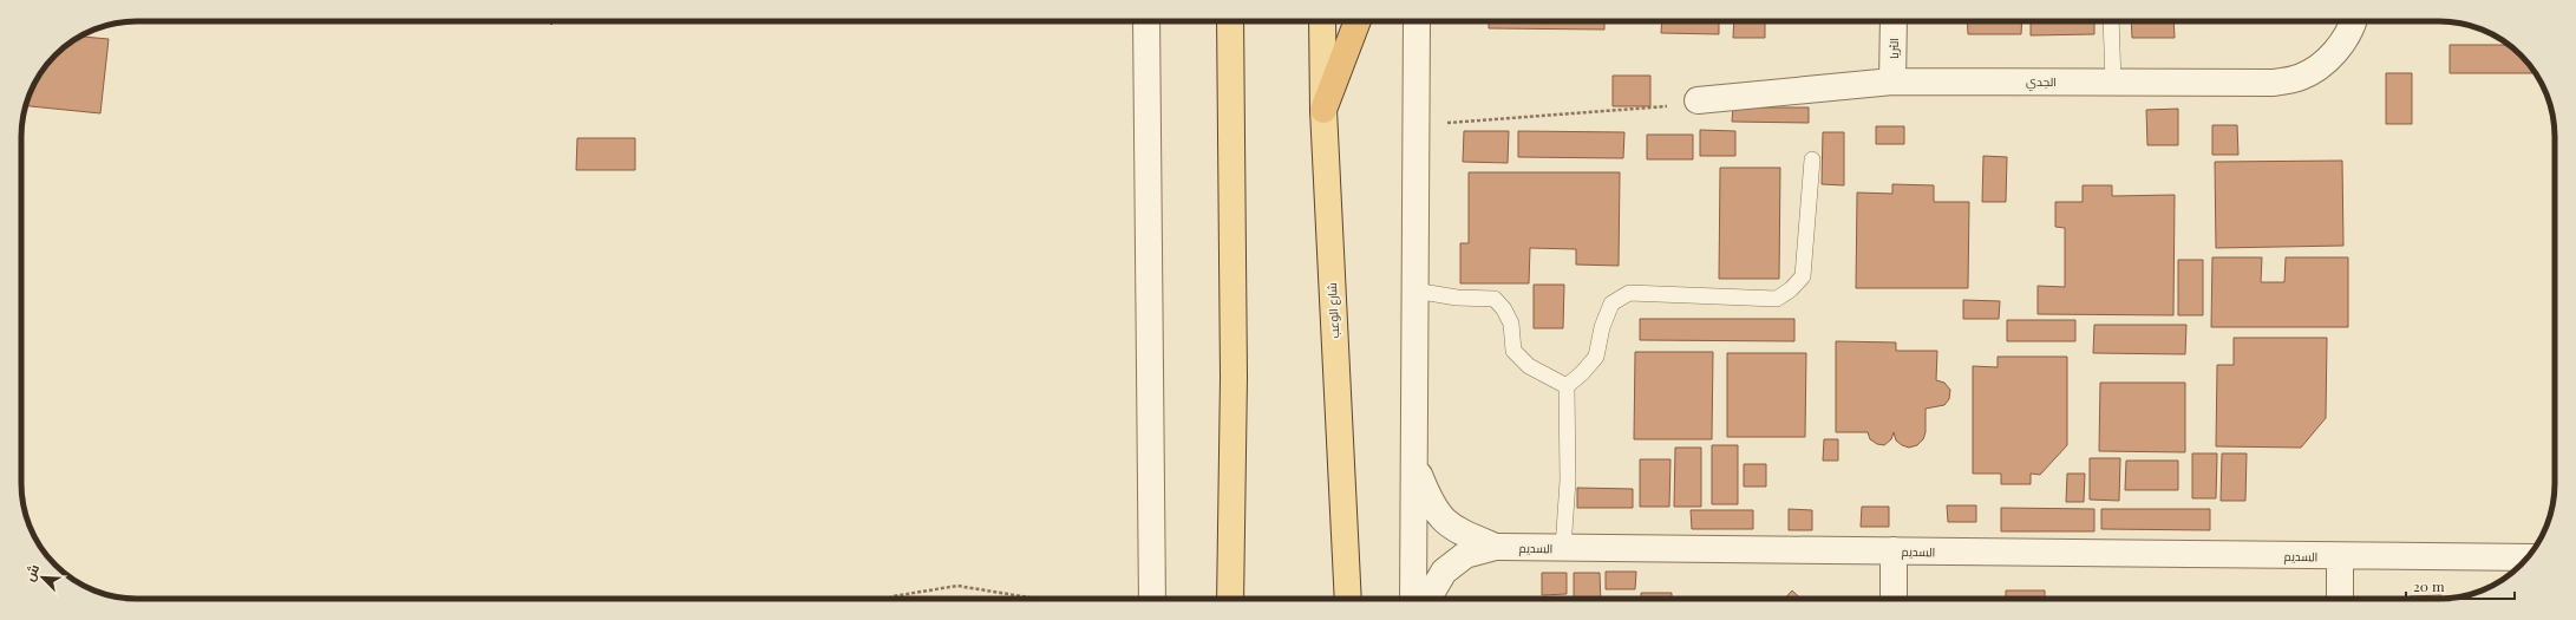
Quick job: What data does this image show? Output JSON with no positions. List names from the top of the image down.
{
  "streets": {
    "main road": ["شارع الوعب"],
    "street": ["الثريا", "الجدي", "السديم"]
  },
  "crossings": [
    ["الثريا", "الجدي"]
  ],
  "scale_bar": "20 m",
  "north": "top left"
}
